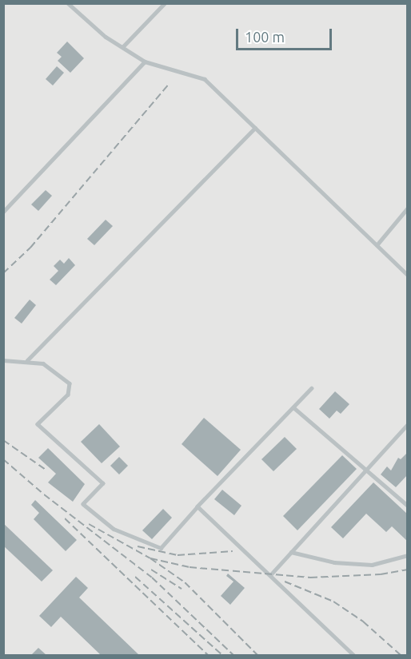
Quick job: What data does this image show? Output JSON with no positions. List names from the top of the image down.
{
  "scale_bar": "100 m"
}
